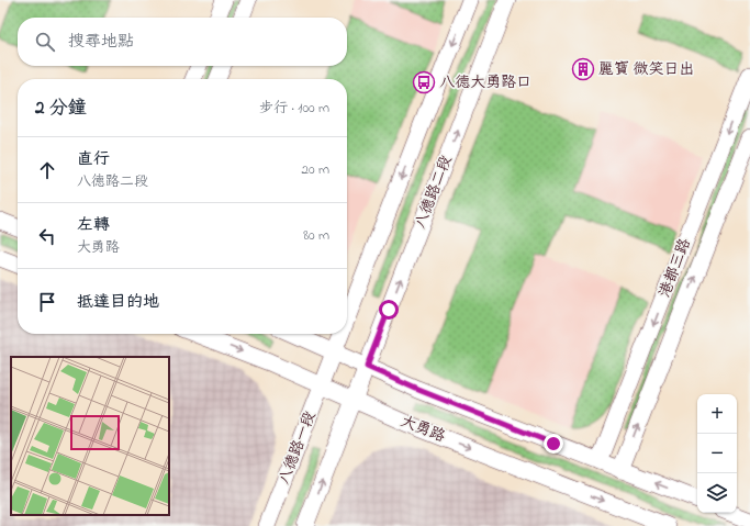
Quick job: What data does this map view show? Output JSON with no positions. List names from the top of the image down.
{
  "streets": {
    "street": [
      "八德路二段",
      "港都三路",
      "大勇路",
      "八德路一段"
    ]
  },
  "crossings": [
    ["八德路二段", "大勇路"],
    ["大勇路", "八德路一段"]
  ],
  "places": {
    "building": ["麗寶 微笑日出"],
    "bus stop": ["八德大勇路口"]
  },
  "page": {
    "search": "搜尋地點",
    "heading": ["2 分鐘", "步行 · 100 m"],
    "list": [
      ["直行", "八德路二段", "20 m"],
      ["左轉", "大勇路", "80 m"],
      "抵達目的地"
    ],
    "map_buttons": ["+", "−"]
  }
}
